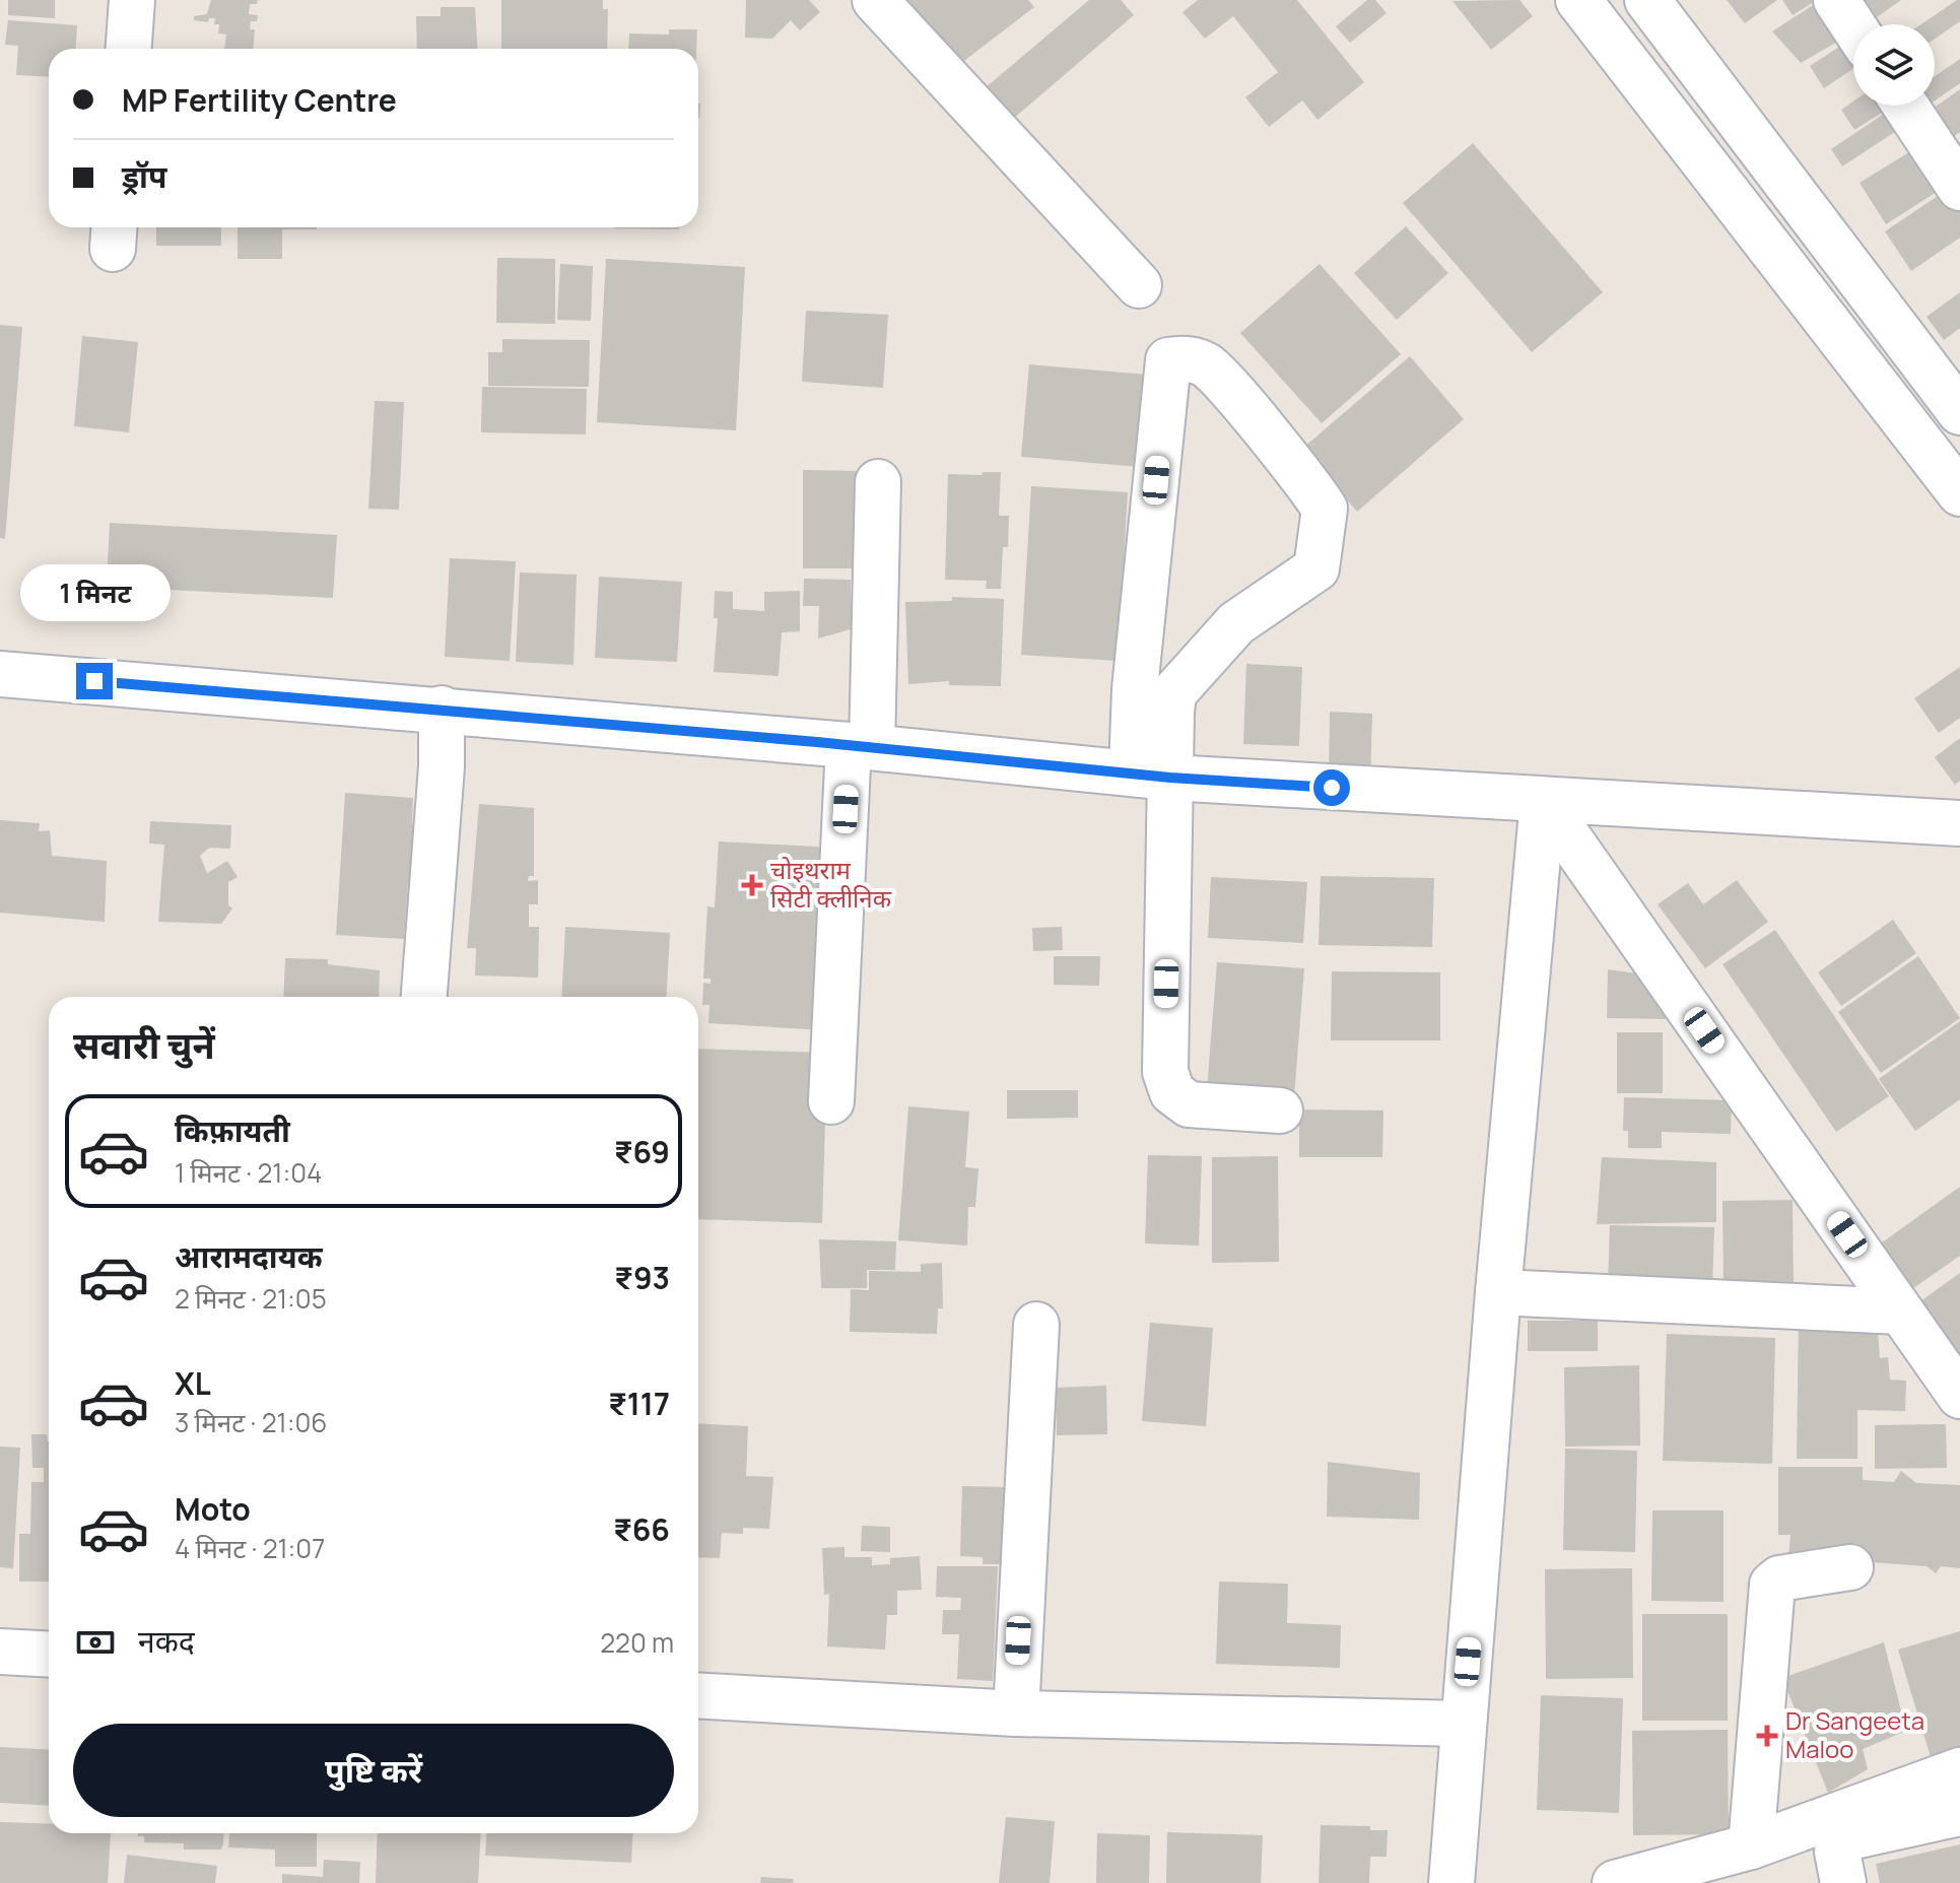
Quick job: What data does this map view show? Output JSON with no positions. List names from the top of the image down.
{
  "places": {
    "health": ["चोइथराम सिटी क्लीनिक", "Dr Sangeeta Maloo"]
  },
  "page": {
    "banner": ["MP Fertility Centre", "ड्रॉप"],
    "bubble": "1 मिनट",
    "heading": "सवारी चुनें",
    "list": [
      {
        "name": "किफ़ायती",
        "note": "1 मिनट · 21:04",
        "value": "₹69"
      },
      {
        "name": "आरामदायक",
        "note": "2 मिनट · 21:05",
        "value": "₹93"
      },
      {
        "name": "XL",
        "note": "3 मिनट · 21:06",
        "value": "₹117"
      },
      {
        "name": "Moto",
        "note": "4 मिनट · 21:07",
        "value": "₹66"
      }
    ],
    "pay": ["नकद", "220 m"],
    "buttons": "पुष्टि करें"
  }
}
